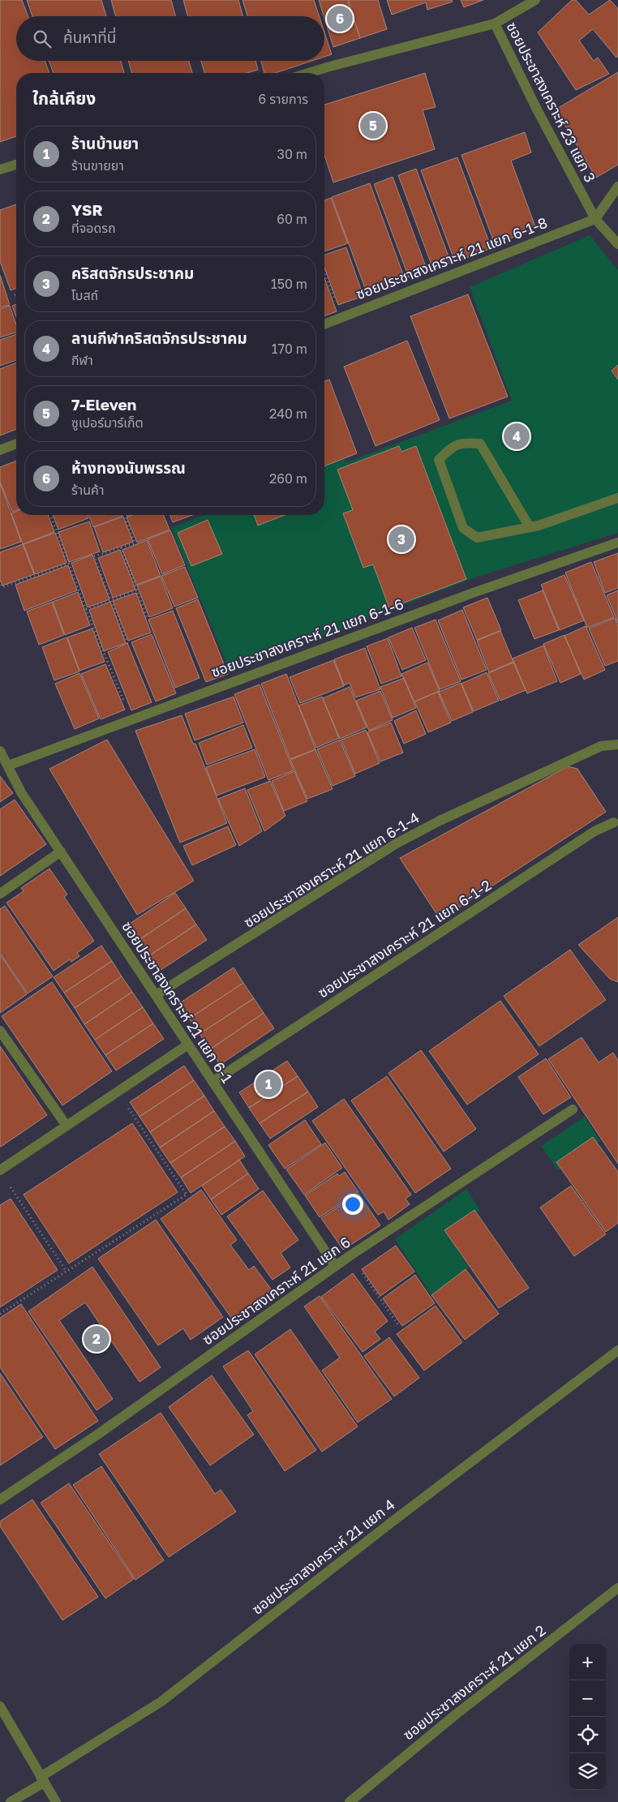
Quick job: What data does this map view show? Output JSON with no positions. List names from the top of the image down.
{
  "streets": {
    "street": [
      "ซอยประชาสงเคราะห์ 23 แยก 3",
      "ซอยประชาสงเคราะห์ 21 แยก 6-1-8",
      "ซอยประชาสงเคราะห์ 21 แยก 6-1-6",
      "ซอยประชาสงเคราะห์ 21 แยก 6-1-4",
      "ซอยประชาสงเคราะห์ 21 แยก 6-1-2",
      "ซอยประชาสงเคราะห์ 21 แยก 6-1",
      "ซอยประชาสงเคราะห์ 21 แยก 6",
      "ซอยประชาสงเคราะห์ 21 แยก 4",
      "ซอยประชาสงเคราะห์ 21 แยก 2"
    ]
  },
  "crossings": [
    ["ซอยประชาสงเคราะห์ 23 แยก 3", "ซอยประชาสงเคราะห์ 21 แยก 6-1-8"],
    ["ซอยประชาสงเคราะห์ 21 แยก 6-1-6", "ซอยประชาสงเคราะห์ 21 แยก 6-1"],
    ["ซอยประชาสงเคราะห์ 21 แยก 6-1-4", "ซอยประชาสงเคราะห์ 21 แยก 6-1"],
    ["ซอยประชาสงเคราะห์ 21 แยก 6-1-2", "ซอยประชาสงเคราะห์ 21 แยก 6-1"],
    ["ซอยประชาสงเคราะห์ 21 แยก 6-1", "ซอยประชาสงเคราะห์ 21 แยก 6"]
  ],
  "page": {
    "pins": [
      "6",
      "5",
      "4",
      "3",
      "1",
      "2"
    ],
    "search": "ค้นหาที่นี่",
    "heading": ["ใกล้เคียง", "6 รายการ"],
    "list": [
      {
        "mark": "1",
        "name": "ร้านบ้านยา",
        "note": "ร้านขายยา",
        "value": "30 m"
      },
      {
        "mark": "2",
        "name": "YSR",
        "note": "ที่จอดรถ",
        "value": "60 m"
      },
      {
        "mark": "3",
        "name": "คริสตจักรประชาคม",
        "note": "โบสถ์",
        "value": "150 m"
      },
      {
        "mark": "4",
        "name": "ลานกีฬาคริสตจักรประชาคม",
        "note": "กีฬา",
        "value": "170 m"
      },
      {
        "mark": "5",
        "name": "7-Eleven",
        "note": "ซูเปอร์มาร์เก็ต",
        "value": "240 m"
      },
      {
        "mark": "6",
        "name": "ห้างทองนับพรรณ",
        "note": "ร้านค้า",
        "value": "260 m"
      }
    ],
    "map_buttons": ["+", "−"]
  }
}
